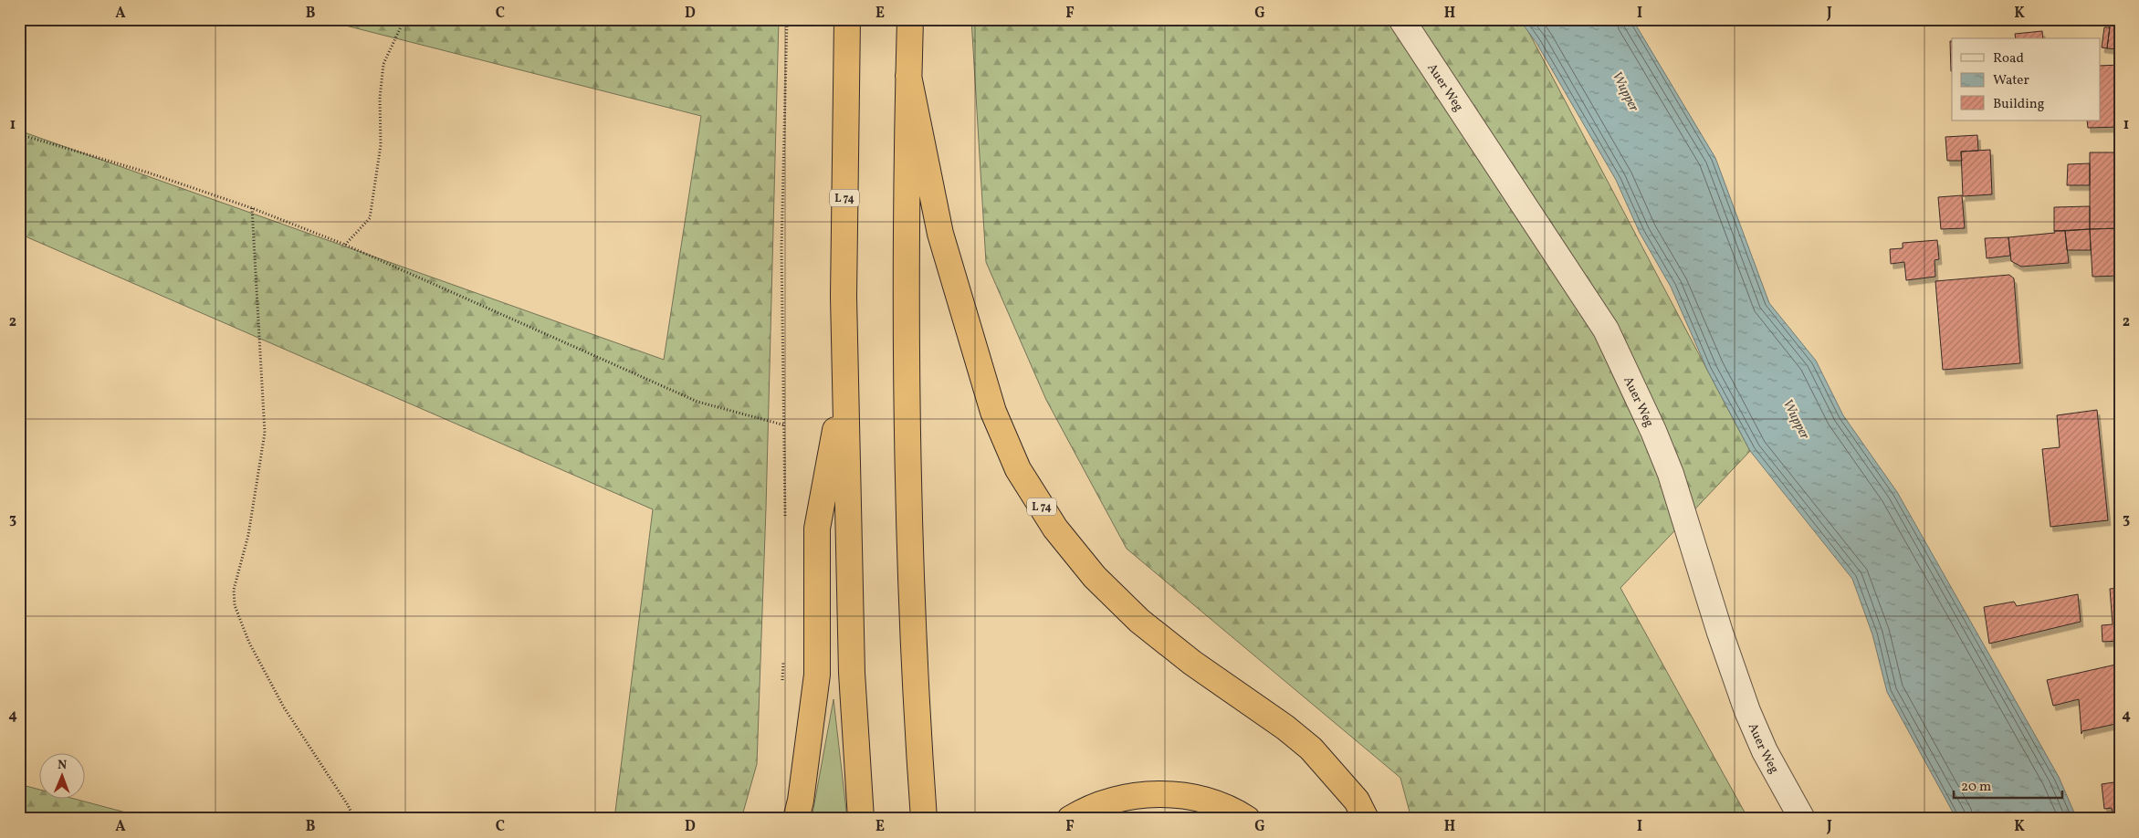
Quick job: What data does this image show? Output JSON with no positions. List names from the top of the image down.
{
  "streets": {
    "highway": ["L 74"],
    "street": ["Auer Weg"]
  },
  "water": ["Wupper"],
  "legend": ["Road", "Water", "Building"],
  "scale_bar": "20 m",
  "north": "top",
  "grid": {
    "columns": [
      "A",
      "B",
      "C",
      "D",
      "E",
      "F",
      "G",
      "H",
      "I",
      "J",
      "K"
    ],
    "rows": [
      "1",
      "2",
      "3",
      "4"
    ]
  }
}
